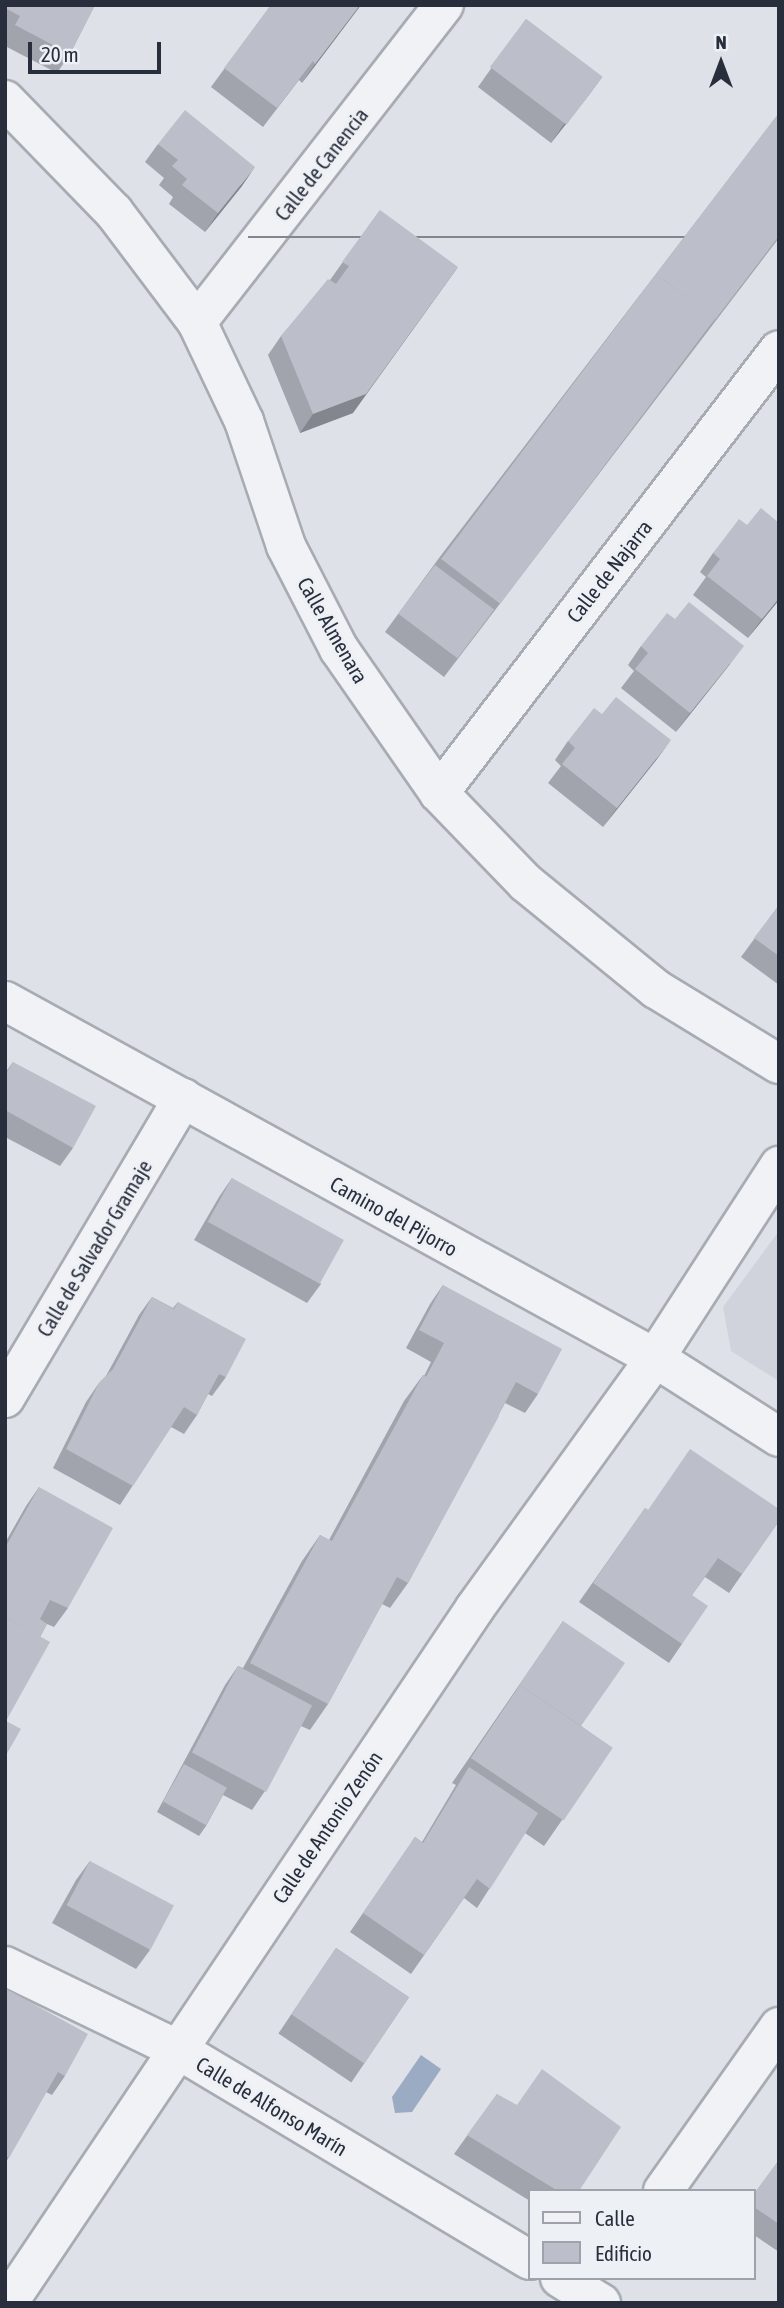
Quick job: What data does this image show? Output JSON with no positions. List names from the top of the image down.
{
  "streets": {
    "street": [
      "Calle de Canencia",
      "Calle de Najarra",
      "Calle Almenara",
      "Camino del Pijorro",
      "Calle de Salvador Gramaje",
      "Calle de Antonio Zenón",
      "Calle de Alfonso Marín"
    ]
  },
  "crossings": [
    ["Calle de Canencia", "Calle Almenara"],
    ["Calle de Najarra", "Calle Almenara"],
    ["Camino del Pijorro", "Calle de Salvador Gramaje"],
    ["Camino del Pijorro", "Calle de Antonio Zenón"],
    ["Calle de Antonio Zenón", "Calle de Alfonso Marín"]
  ],
  "legend": ["Calle", "Edificio"],
  "scale_bar": "20 m",
  "north": "top"
}
